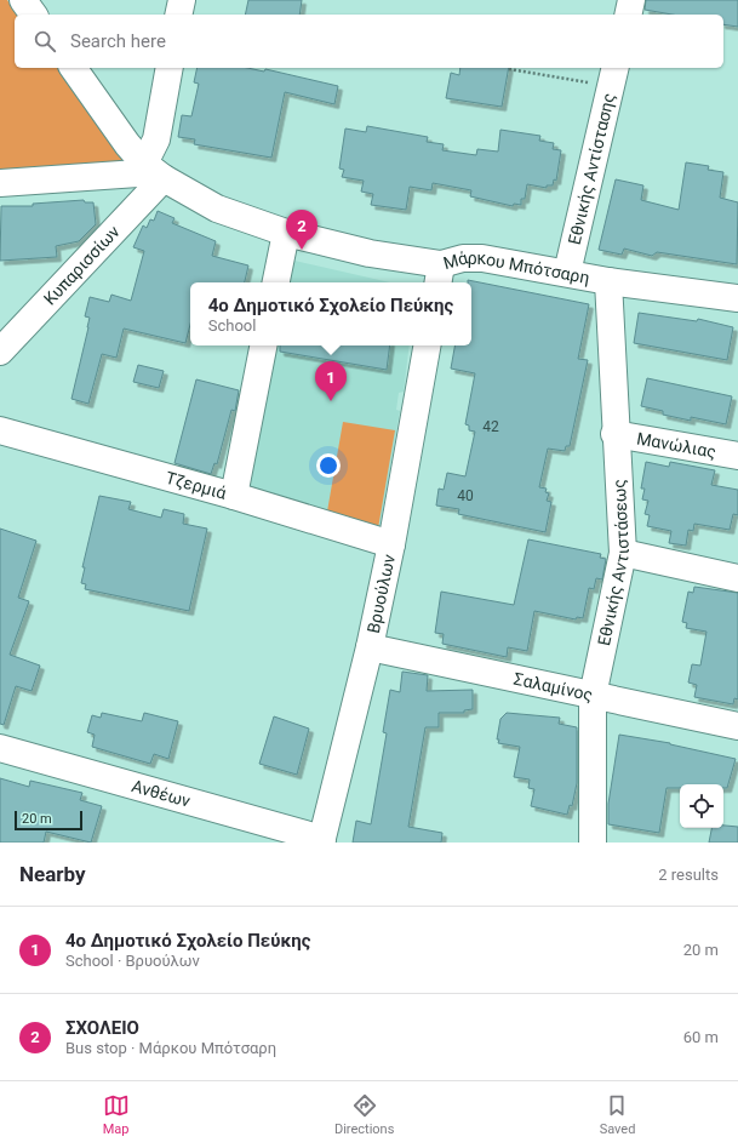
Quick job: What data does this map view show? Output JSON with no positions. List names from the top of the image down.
{
  "streets": {
    "street": [
      "Εθνικής Αντίστασης",
      "Κυπαρισσίων",
      "Μάρκου Μπότσαρη",
      "Μανώλιας",
      "Τζερμιά",
      "Εθνικής Αντιστάσεως",
      "Βρυούλων",
      "Σαλαμίνος",
      "Ανθέων"
    ]
  },
  "crossings": [
    ["Εθνικής Αντίστασης", "Μάρκου Μπότσαρη"],
    ["Κυπαρισσίων", "Μάρκου Μπότσαρη"],
    ["Μάρκου Μπότσαρη", "Εθνικής Αντιστάσεως"],
    ["Μανώλιας", "Εθνικής Αντιστάσεως"],
    ["Τζερμιά", "Βρυούλων"],
    ["Εθνικής Αντιστάσεως", "Σαλαμίνος"],
    ["Βρυούλων", "Σαλαμίνος"],
    ["Βρυούλων", "Ανθέων"]
  ],
  "house_numbers": ["42", "40"],
  "scale_bar": "20 m",
  "page": {
    "search": "Search here",
    "pins": ["2", "1"],
    "popup": ["4o Δημοτικό Σχολείο Πεύκης", "School"],
    "scale": "20 m",
    "heading": ["Nearby", "2 results"],
    "list": [
      {
        "mark": "1",
        "name": "4o Δημοτικό Σχολείο Πεύκης",
        "note": "School · Βρυούλων",
        "value": "20 m"
      },
      {
        "mark": "2",
        "name": "ΣΧΟΛΕΙΟ",
        "note": "Bus stop · Μάρκου Μπότσαρη",
        "value": "60 m"
      }
    ],
    "nav": ["Map", "Directions", "Saved"]
  }
}
